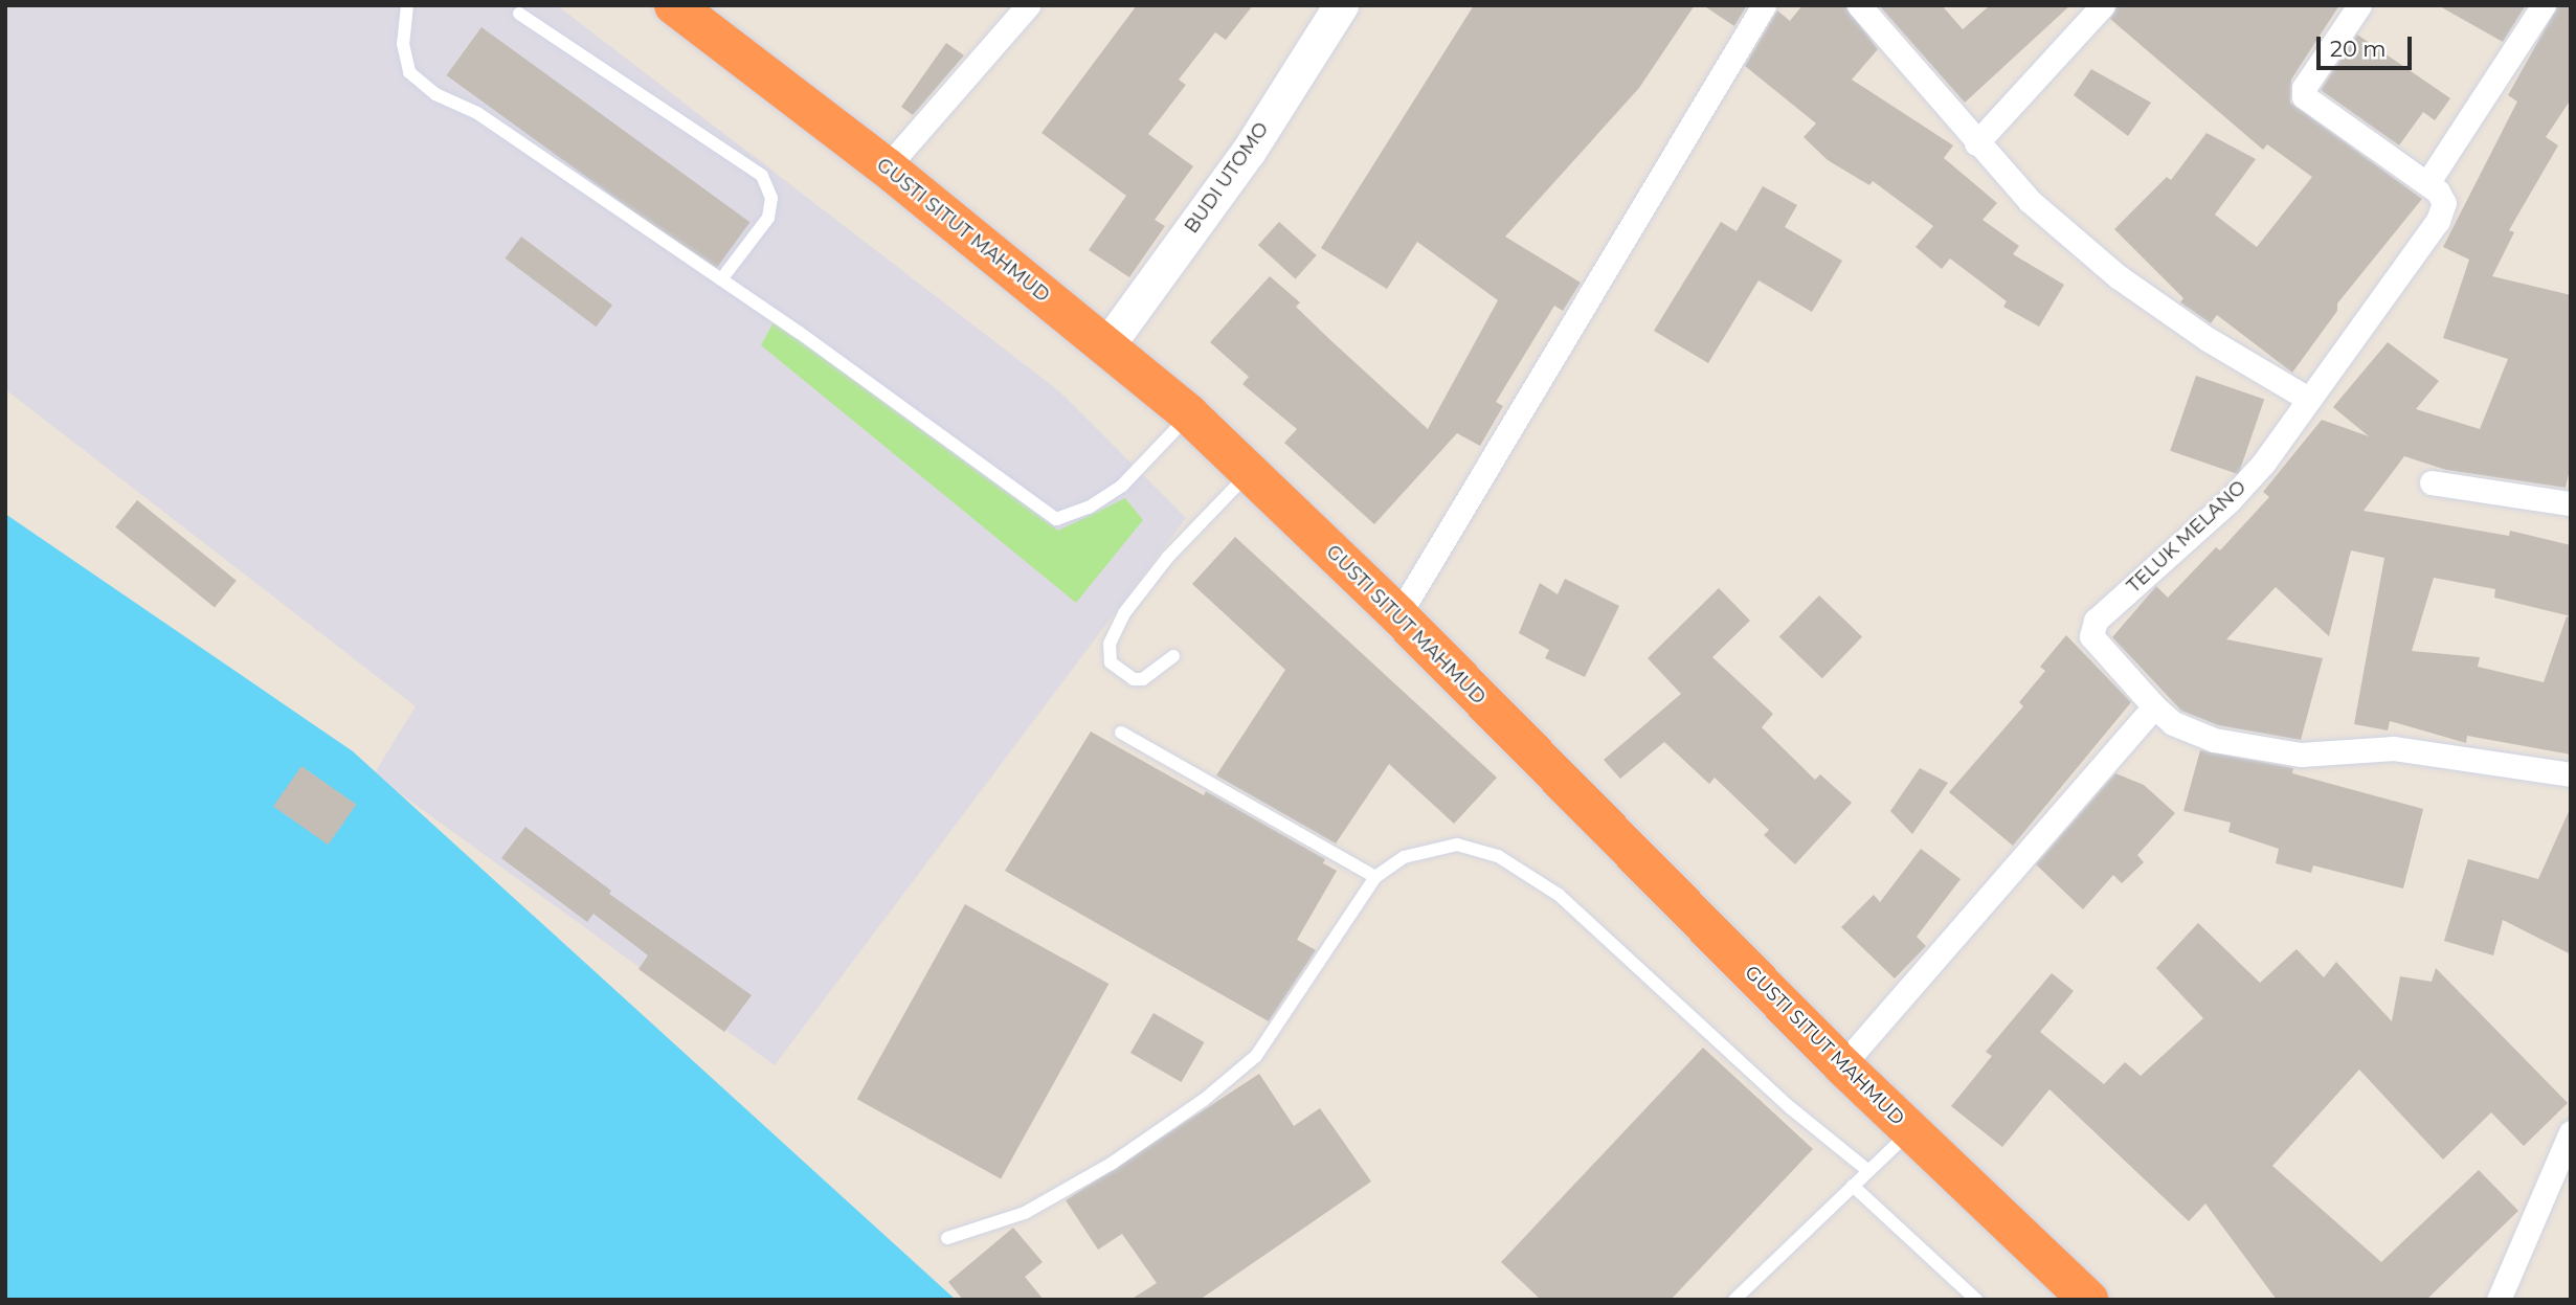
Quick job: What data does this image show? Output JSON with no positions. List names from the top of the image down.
{
  "streets": {
    "highway": ["GUSTI SITUT MAHMUD"],
    "street": ["BUDI UTOMO", "TELUK MELANO"]
  },
  "crossings": [
    ["BUDI UTOMO", "GUSTI SITUT MAHMUD"]
  ],
  "scale_bar": "20 m"
}
